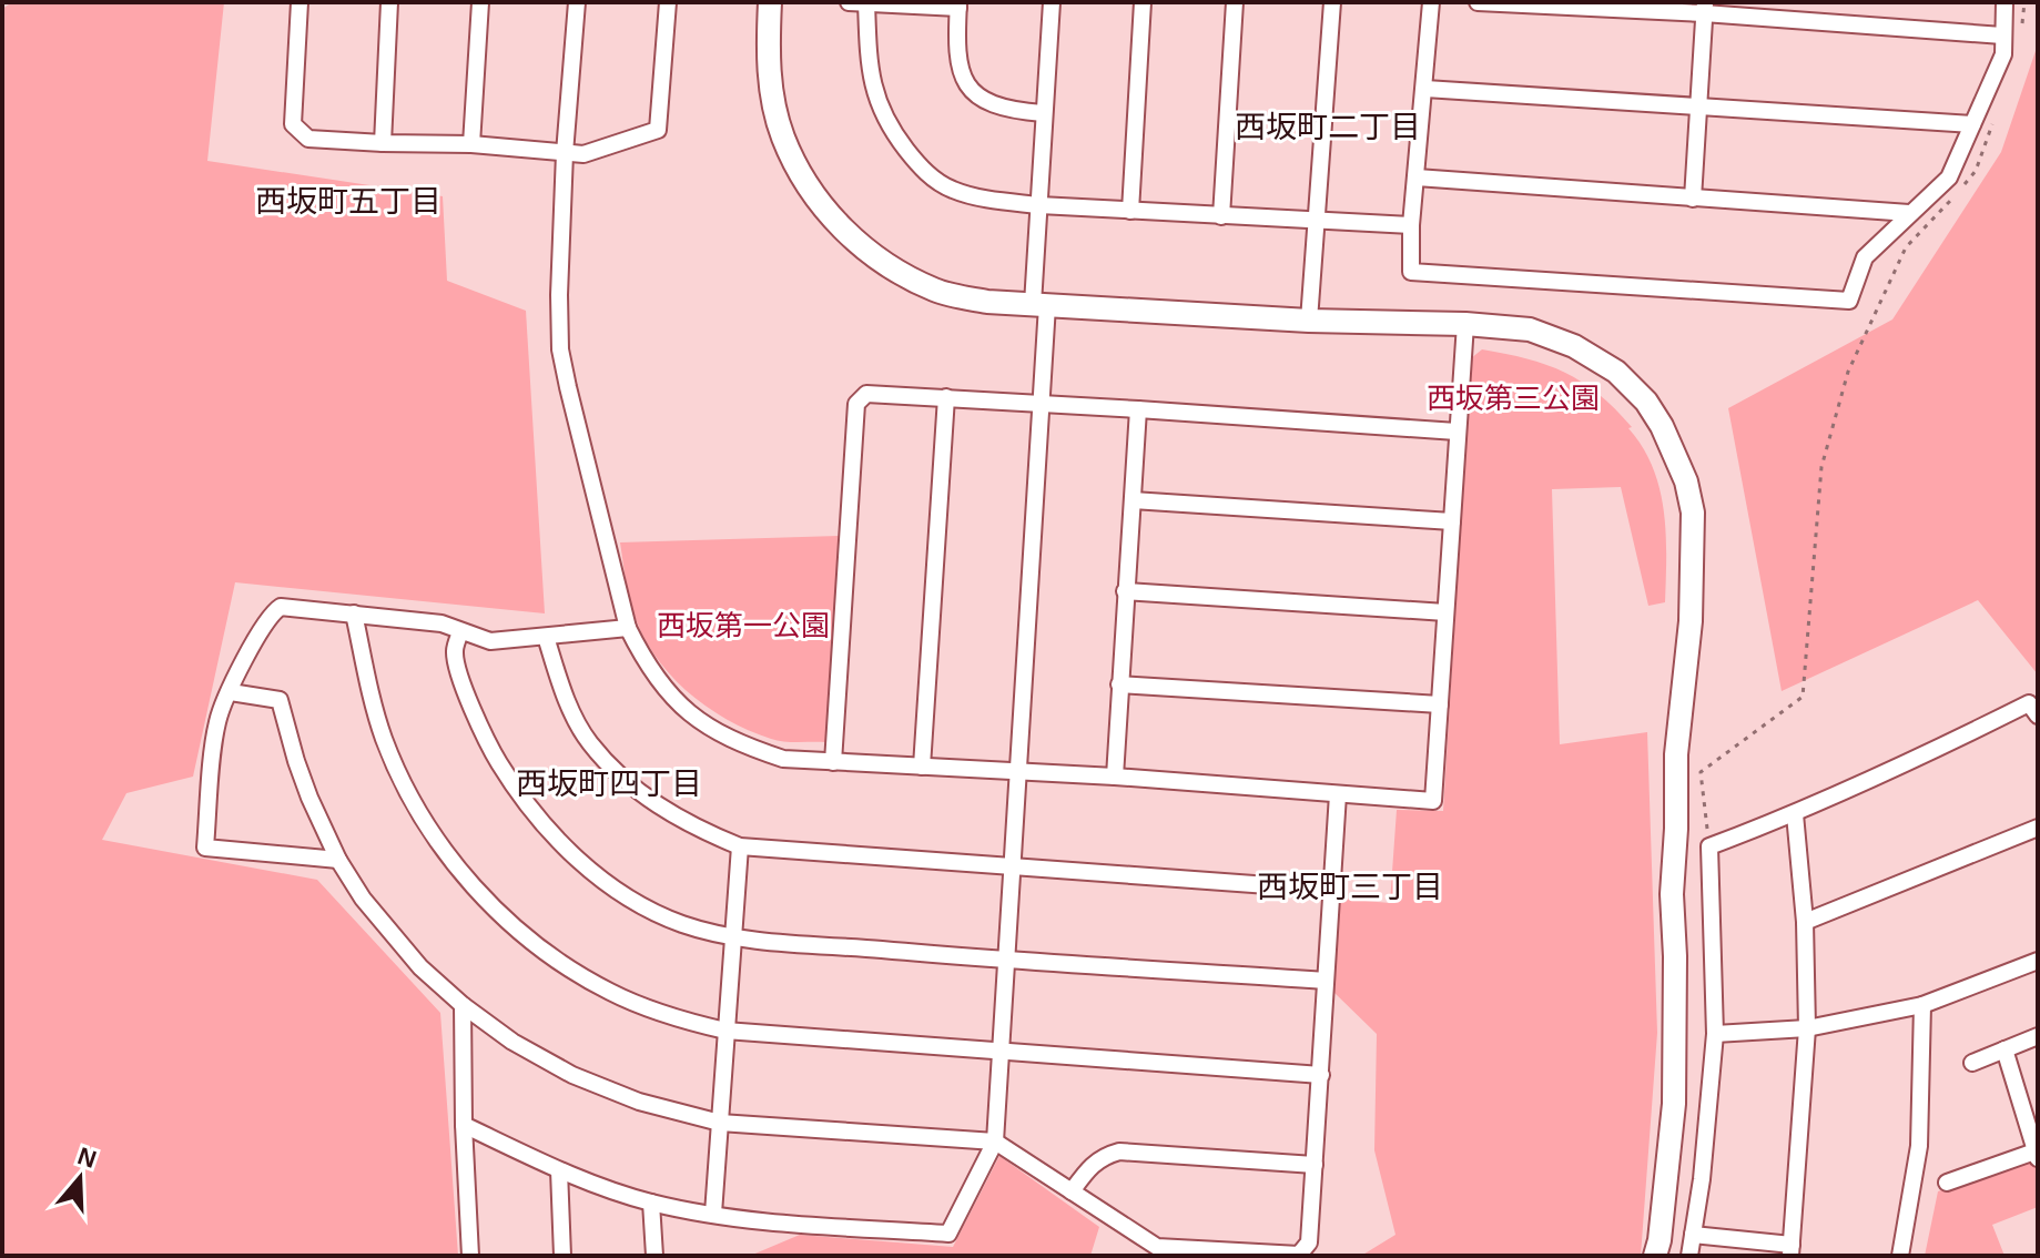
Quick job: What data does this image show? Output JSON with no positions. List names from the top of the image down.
{
  "districts": [
    "西坂町二丁目",
    "西坂町五丁目",
    "西坂町四丁目",
    "西坂町三丁目"
  ],
  "parks": ["西坂第三公園", "西坂第一公園"],
  "north": "top"
}
